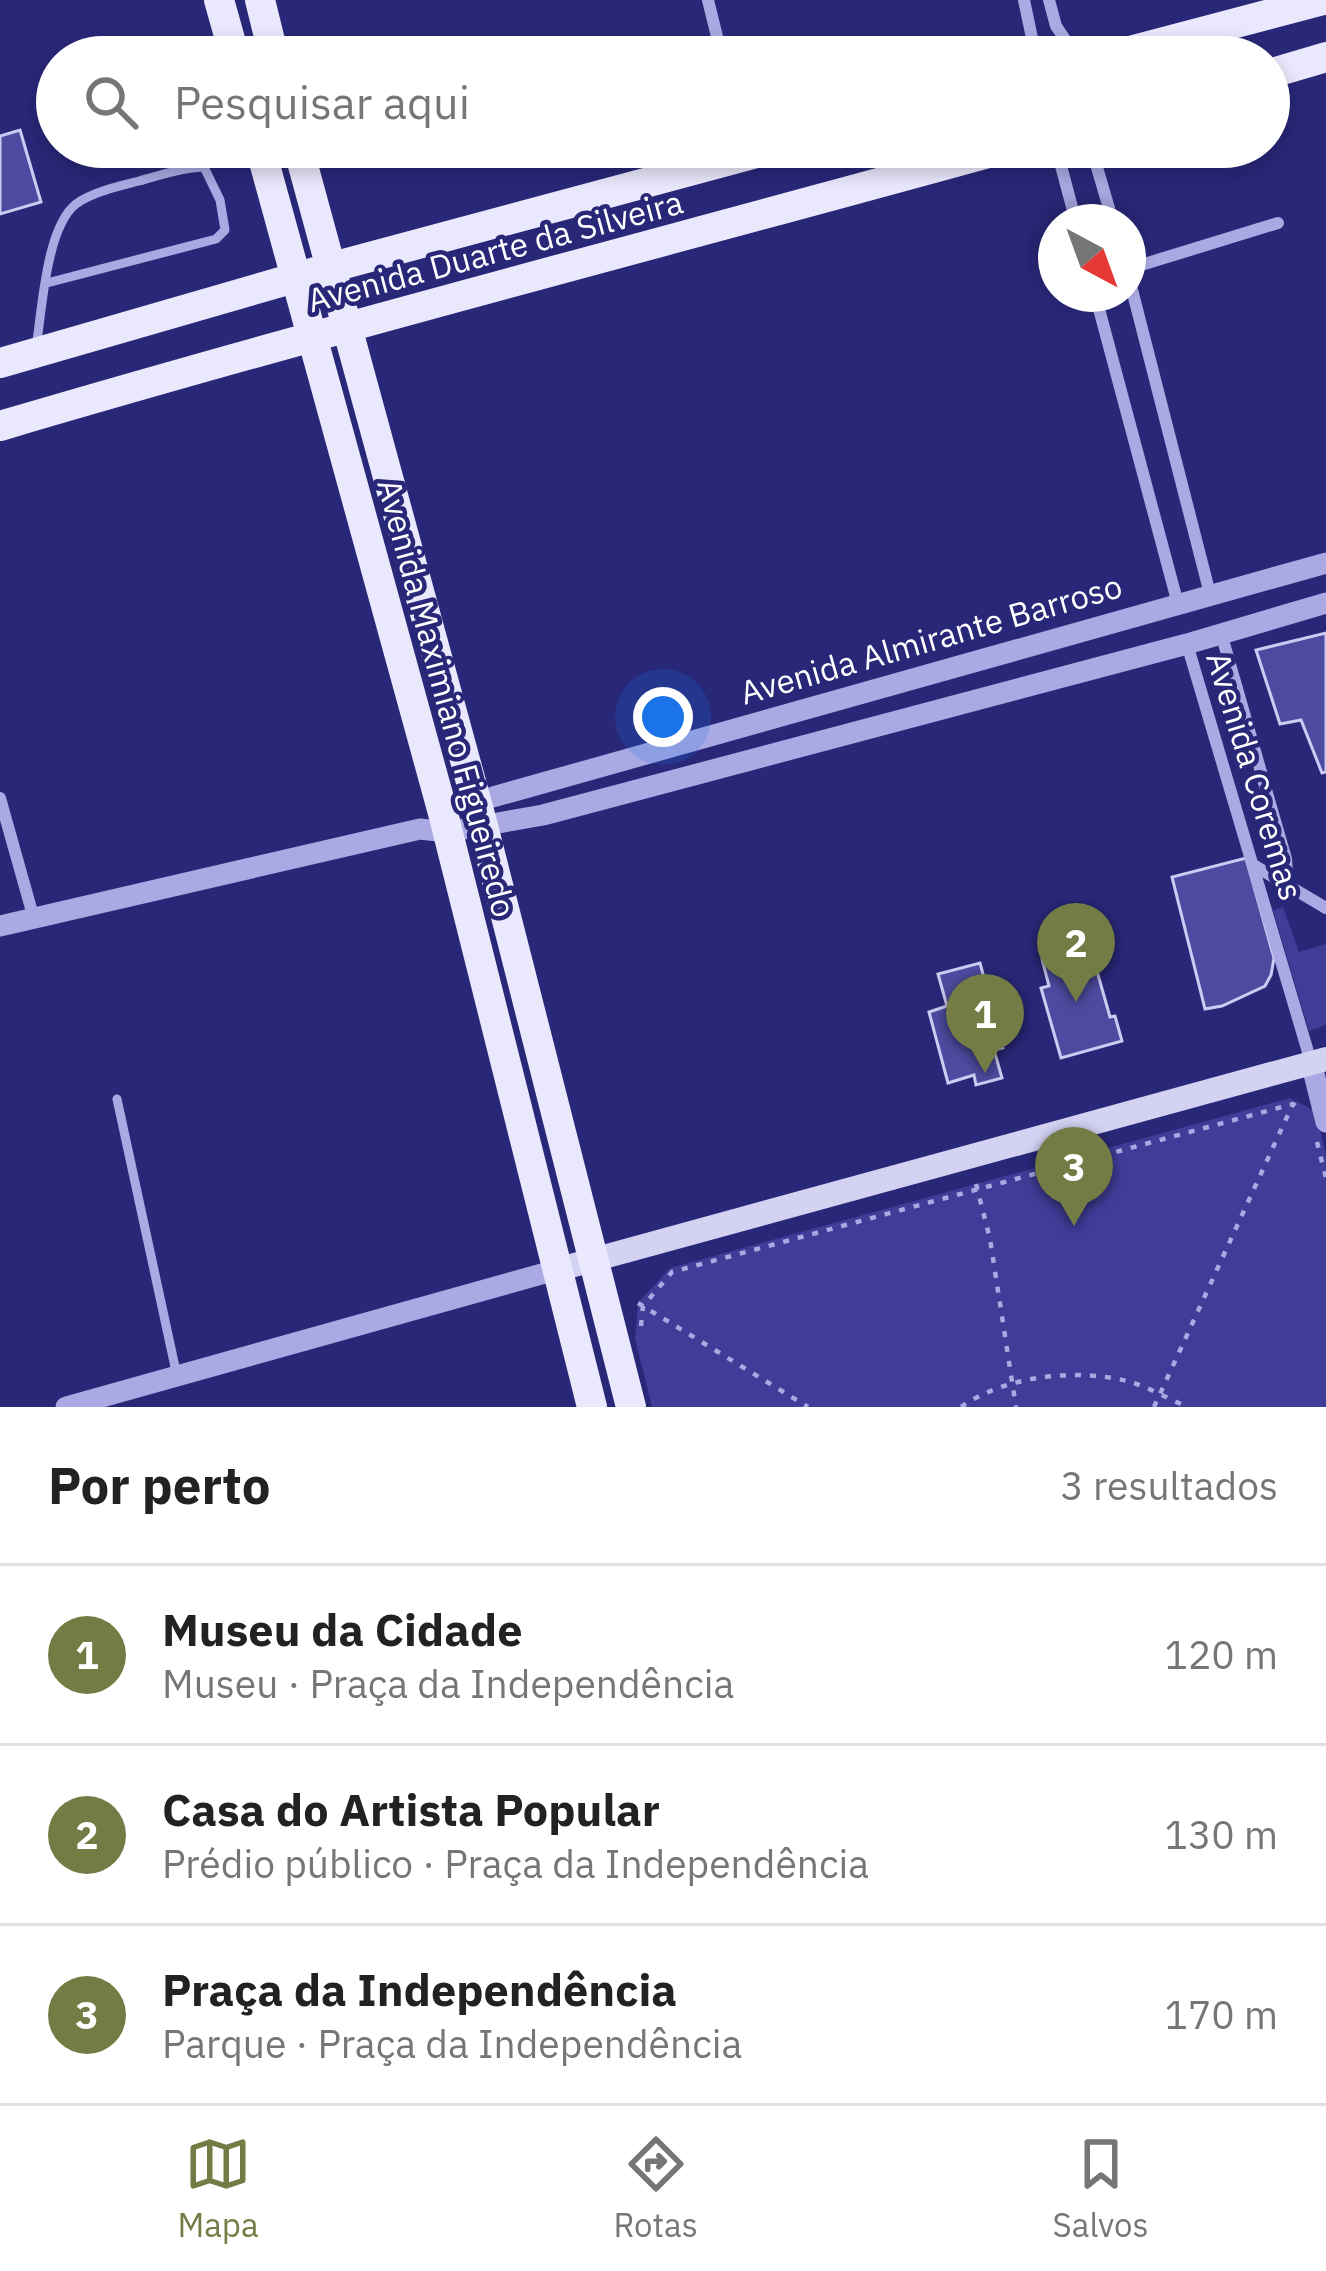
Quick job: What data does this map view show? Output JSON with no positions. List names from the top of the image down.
{
  "streets": {
    "main road": ["Avenida Duarte da Silveira", "Avenida Maximiano Figueiredo"],
    "street": ["Avenida Almirante Barroso", "Avenida Coremas"]
  },
  "crossings": [
    ["Avenida Duarte da Silveira", "Avenida Maximiano Figueiredo"],
    ["Avenida Almirante Barroso", "Avenida Maximiano Figueiredo"],
    ["Avenida Almirante Barroso", "Avenida Coremas"]
  ],
  "north": "bottom right",
  "page": {
    "search": "Pesquisar aqui",
    "pins": ["2", "1", "3"],
    "heading": ["Por perto", "3 resultados"],
    "list": [
      {
        "mark": "1",
        "name": "Museu da Cidade",
        "note": "Museu · Praça da Independência",
        "value": "120 m"
      },
      {
        "mark": "2",
        "name": "Casa do Artista Popular",
        "note": "Prédio público · Praça da Independência",
        "value": "130 m"
      },
      {
        "mark": "3",
        "name": "Praça da Independência",
        "note": "Parque · Praça da Independência",
        "value": "170 m"
      }
    ],
    "nav": ["Mapa", "Rotas", "Salvos"]
  }
}
